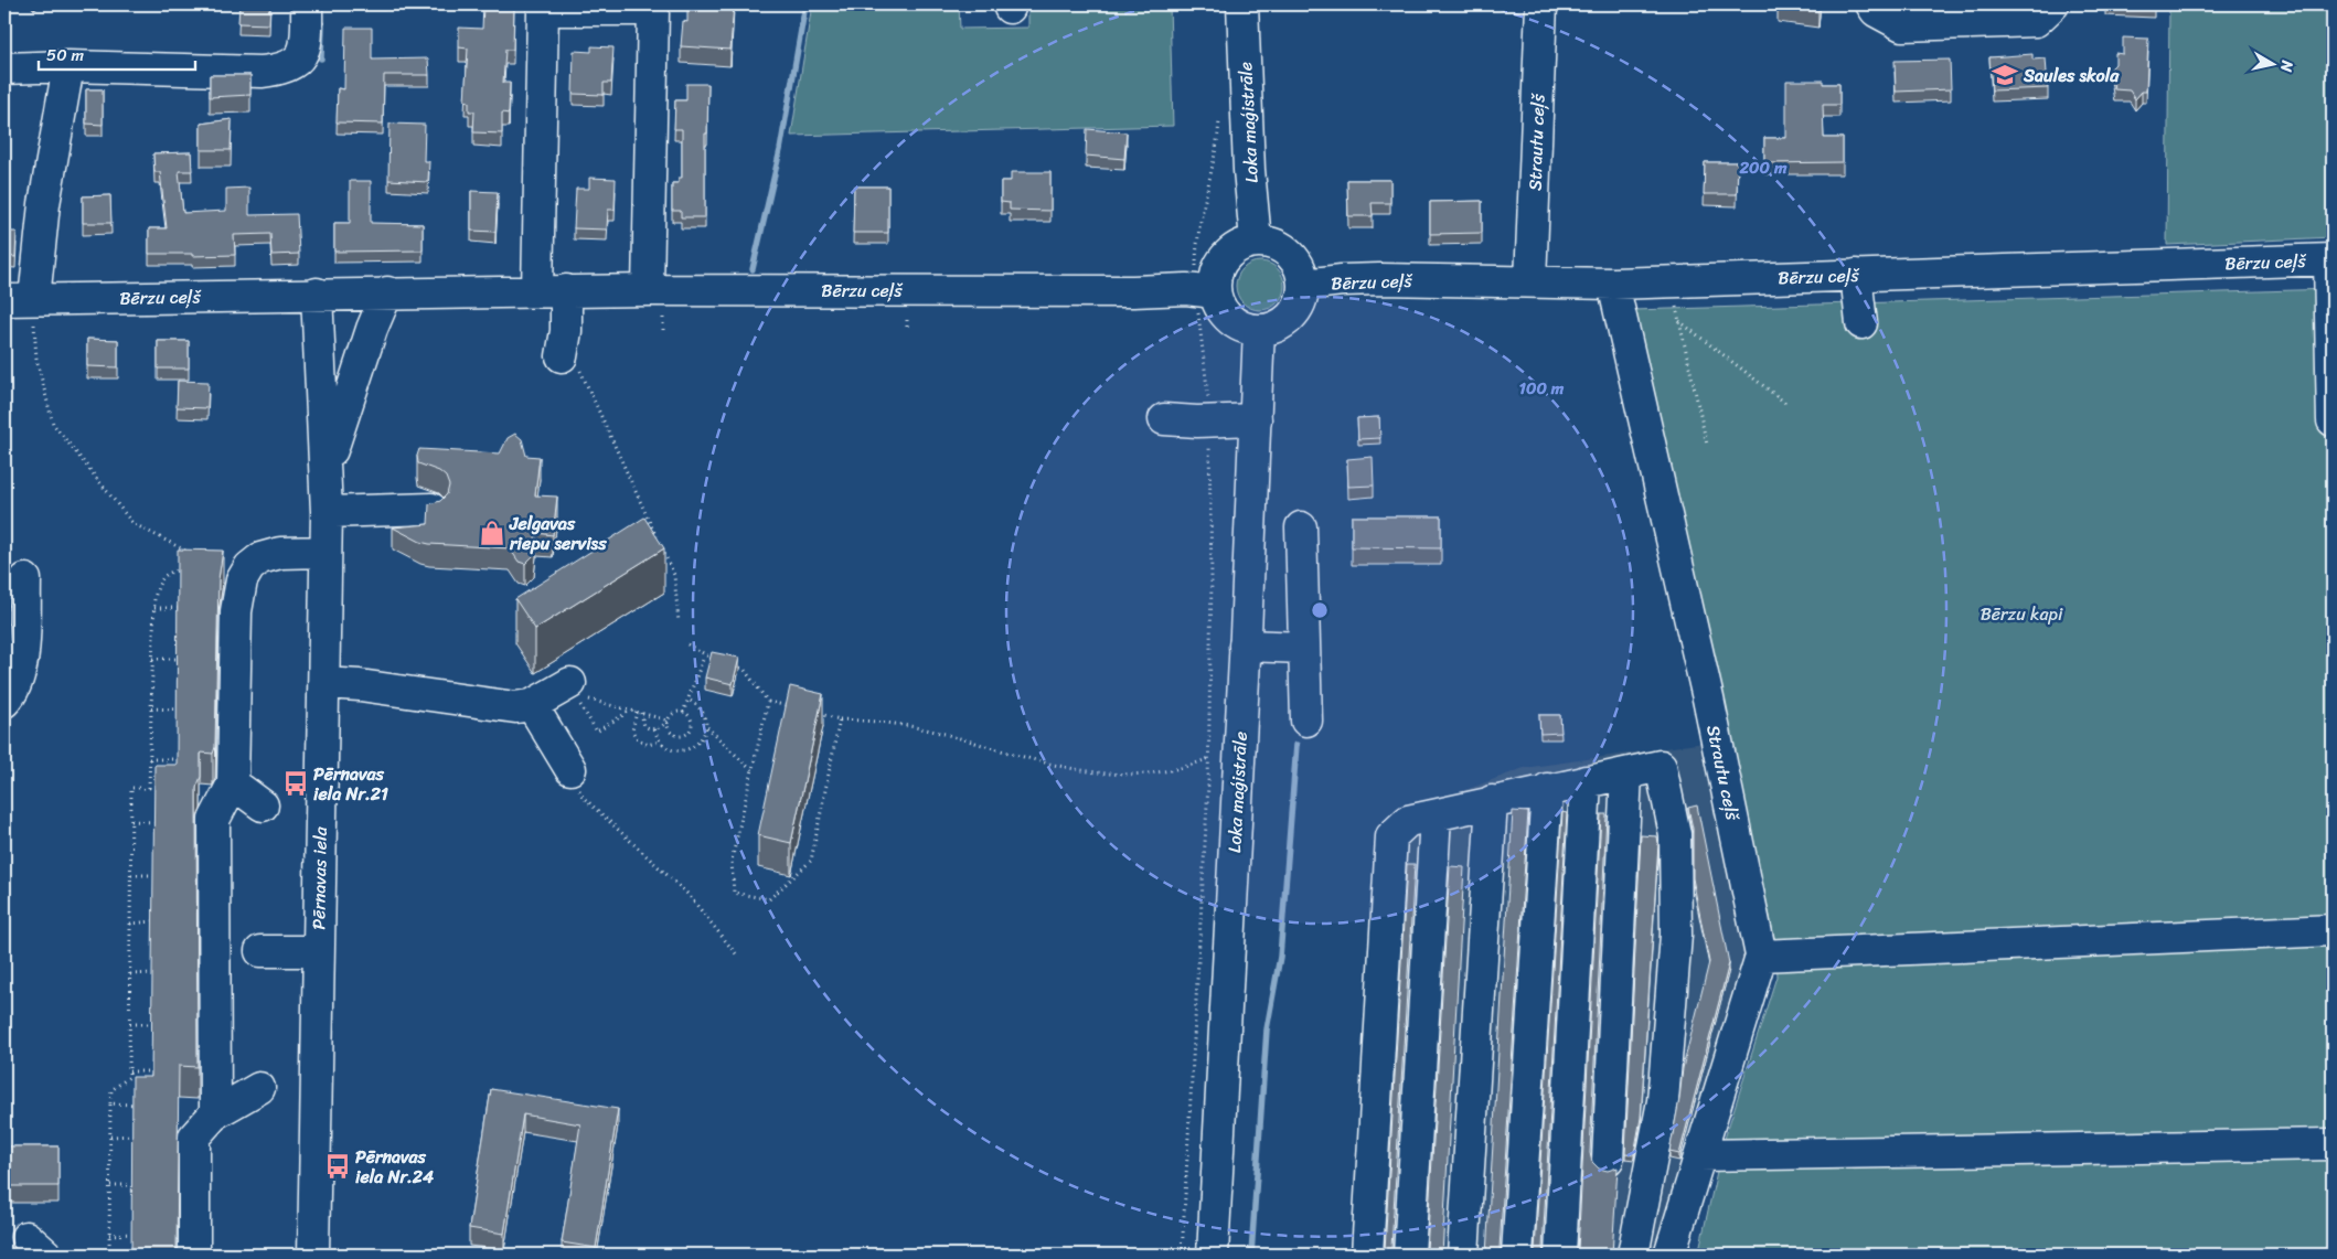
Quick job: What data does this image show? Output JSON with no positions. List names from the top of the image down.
{
  "streets": {
    "street": [
      "Loka maģistrāle",
      "Strautu ceļš",
      "Bērzu ceļš",
      "Pērnavas iela"
    ]
  },
  "crossings": [
    ["Loka maģistrāle", "Bērzu ceļš"],
    ["Strautu ceļš", "Bērzu ceļš"]
  ],
  "parks": ["Bērzu kapi"],
  "places": {
    "school or university": ["Saules skola"],
    "shop": ["Jelgavas riepu serviss"],
    "bus stop": ["Pērnavas iela Nr.21", "Pērnavas iela Nr.24"]
  },
  "scale_bar": "50 m",
  "north": "right",
  "rings": ["200 m", "100 m"]
}
